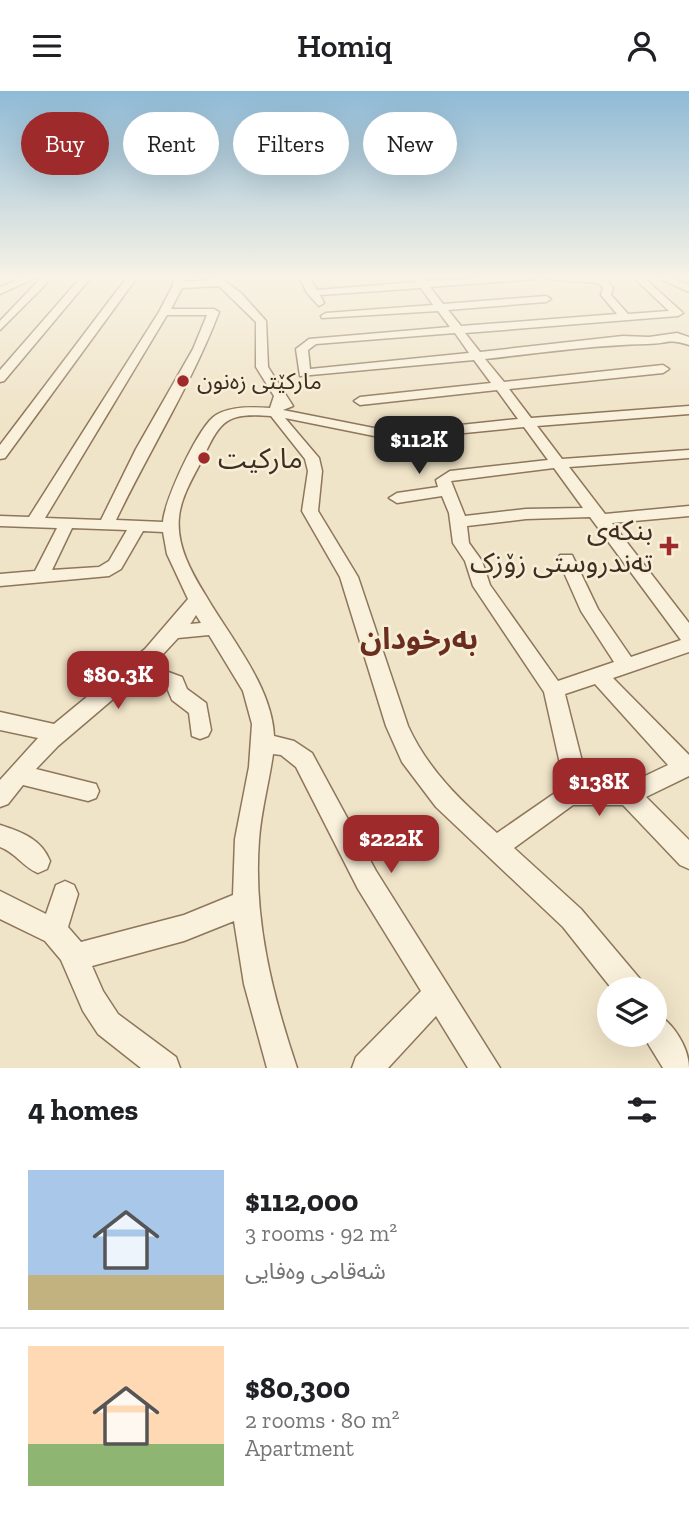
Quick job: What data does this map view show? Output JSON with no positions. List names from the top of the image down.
{
  "districts": ["بەرخودان"],
  "places": {
    "other": ["مارکێتی زەنون", "ماركيت"],
    "health": ["بنکەی تەندروستی زۆزک"]
  },
  "page": {
    "header": "Homiq",
    "chip": [
      "Buy",
      "Rent",
      "Filters",
      "New"
    ],
    "price": [
      "$112K",
      "$80.3K",
      "$138K",
      "$222K"
    ],
    "heading": "4 homes",
    "list": [
      {
        "name": "$112,000",
        "note": "3 rooms · 92 m² · شەقامی وەفایی"
      },
      {
        "name": "$80,300",
        "note": "2 rooms · 80 m² · Apartment"
      }
    ]
  }
}
